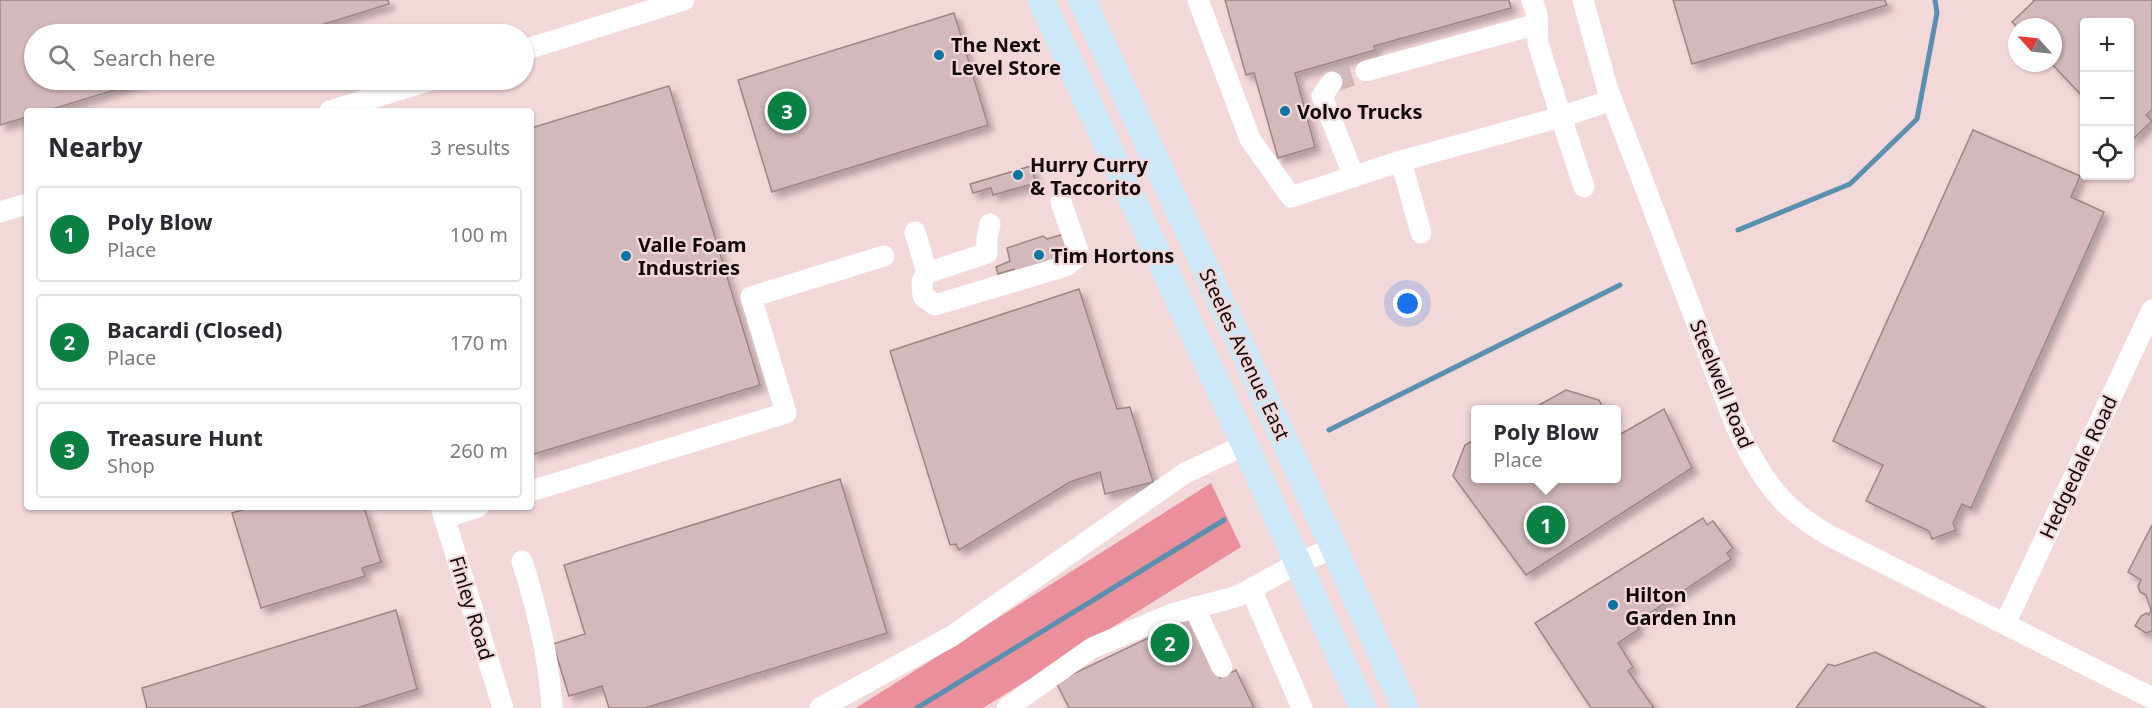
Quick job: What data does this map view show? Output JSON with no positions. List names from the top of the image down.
{
  "streets": {
    "main road": ["Steeles Avenue East"],
    "street": ["Steelwell Road", "Hedgedale Road", "Finley Road"]
  },
  "crossings": [
    ["Steelwell Road", "Hedgedale Road"]
  ],
  "places": [
    "The Next Level Store",
    "Volvo Trucks",
    "Hurry Curry & Taccorito",
    "Tim Hortons",
    "Valle Foam Industries",
    "Hilton Garden Inn"
  ],
  "north": "top left",
  "page": {
    "map_buttons": ["+", "−"],
    "search": "Search here",
    "pins": ["3", "1", "2"],
    "heading": ["Nearby", "3 results"],
    "list": [
      {
        "mark": "1",
        "name": "Poly Blow",
        "note": "Place",
        "value": "100 m"
      },
      {
        "mark": "2",
        "name": "Bacardi (Closed)",
        "note": "Place",
        "value": "170 m"
      },
      {
        "mark": "3",
        "name": "Treasure Hunt",
        "note": "Shop",
        "value": "260 m"
      }
    ],
    "popup": ["Poly Blow", "Place"]
  }
}
